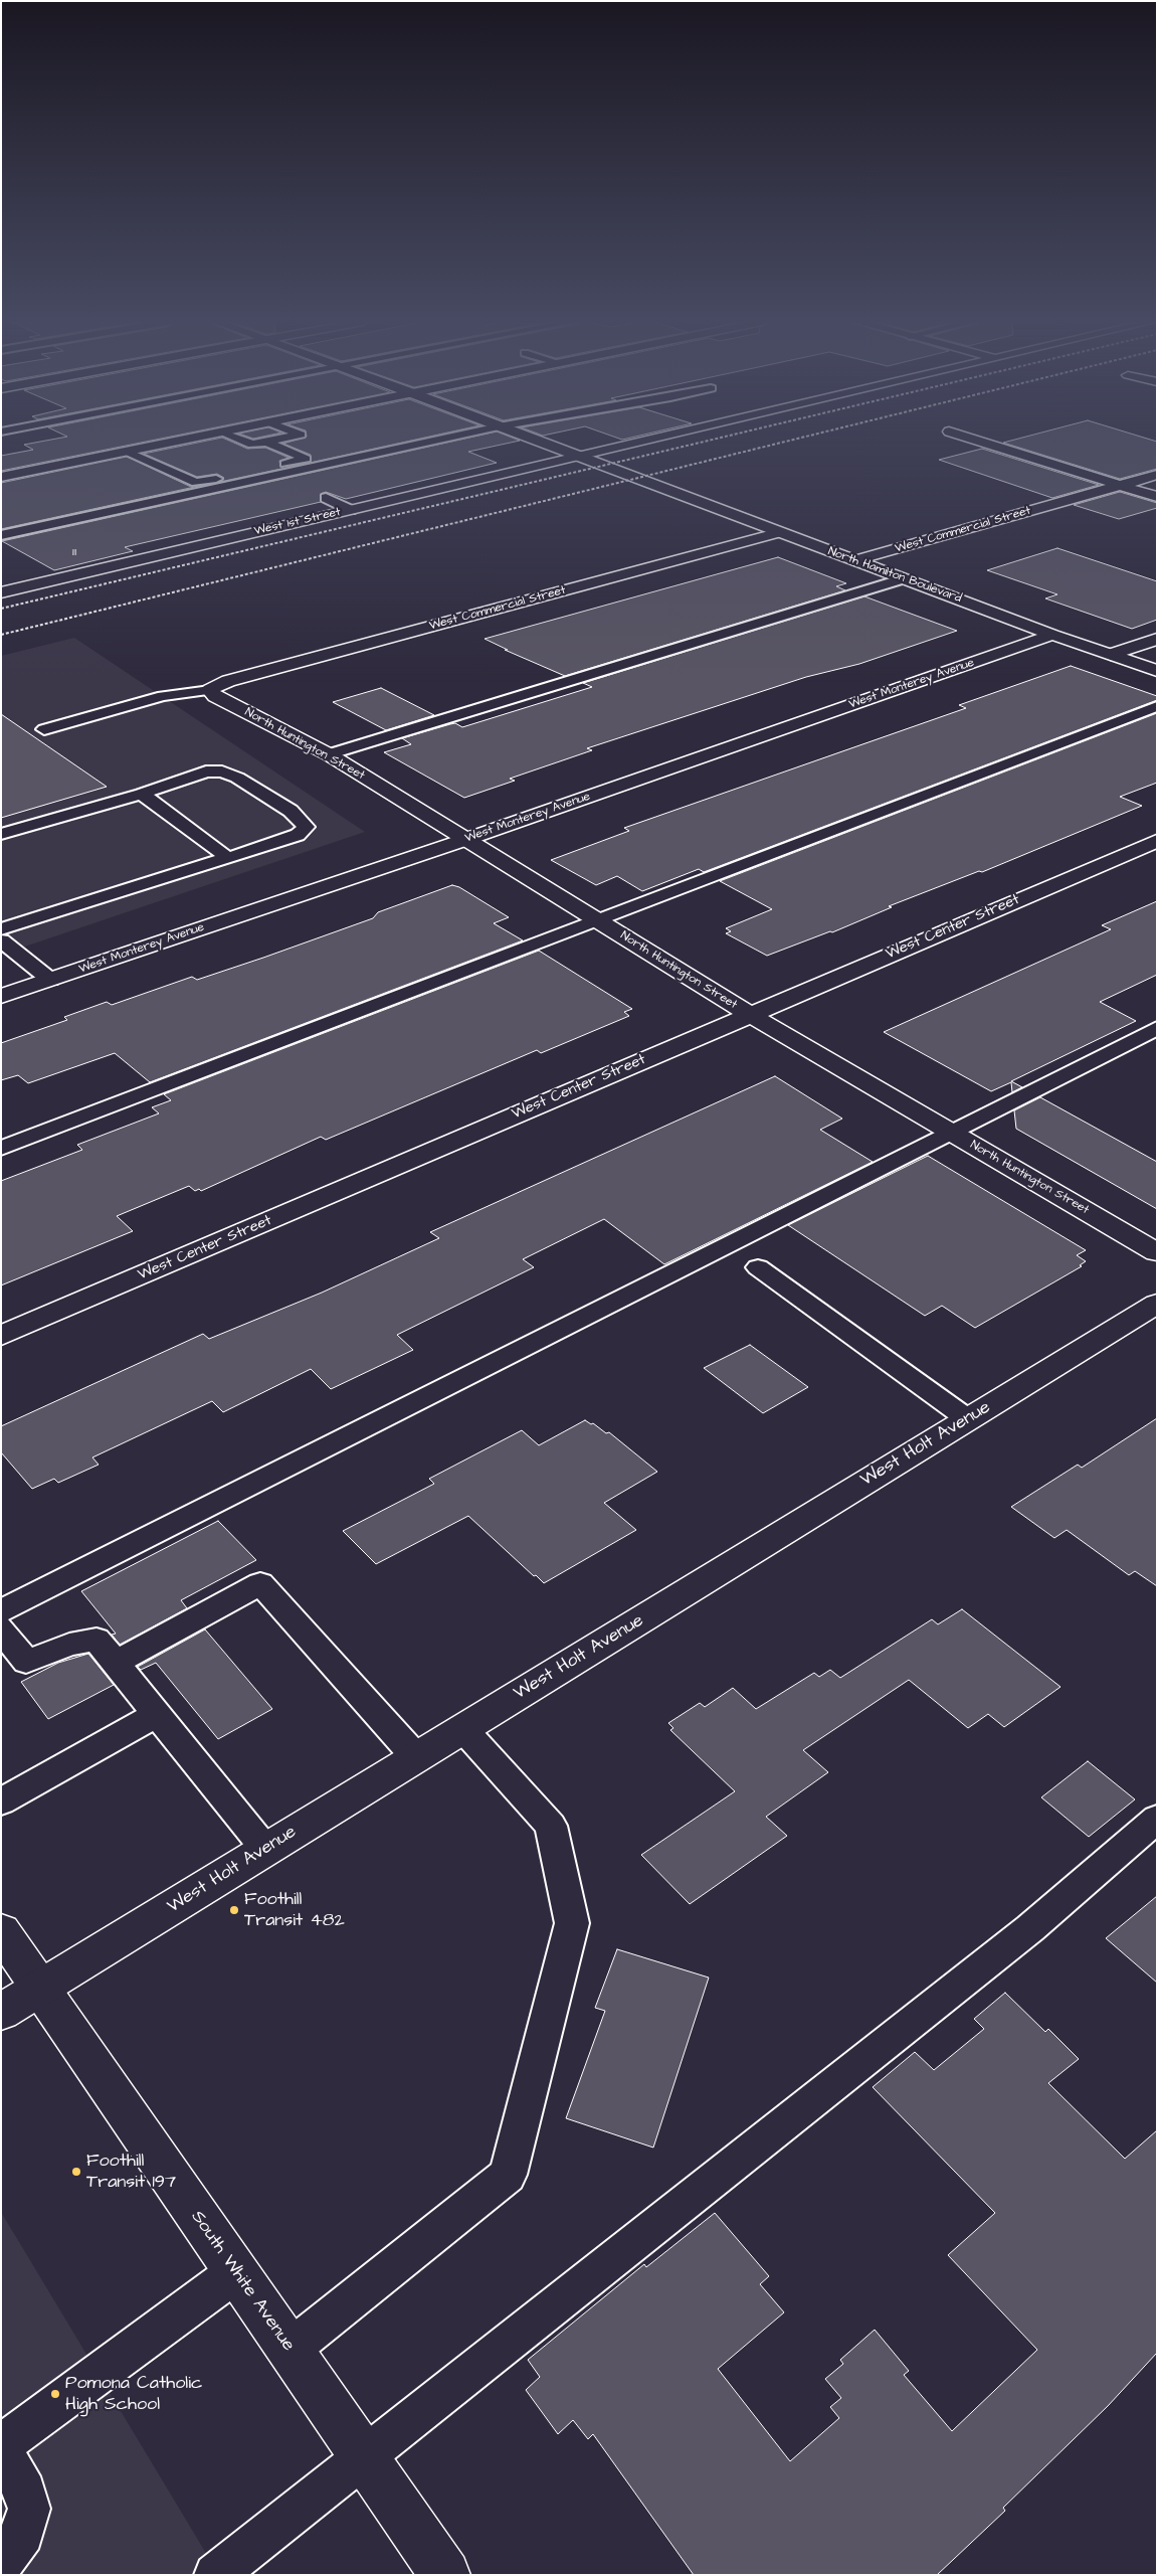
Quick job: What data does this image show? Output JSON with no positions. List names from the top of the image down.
{
  "streets": {
    "street": [
      "West 1st Street",
      "West Commercial Street",
      "North Hamilton Boulevard",
      "West Monterey Avenue",
      "North Huntington Street",
      "West Center Street",
      "West Holt Avenue",
      "South White Avenue"
    ]
  },
  "crossings": [
    ["West 1st Street", "North Hamilton Boulevard"],
    ["West Commercial Street", "North Hamilton Boulevard"],
    ["West Commercial Street", "North Huntington Street"],
    ["North Hamilton Boulevard", "West Monterey Avenue"],
    ["West Monterey Avenue", "North Huntington Street"],
    ["North Huntington Street", "West Center Street"],
    ["West Holt Avenue", "South White Avenue"]
  ],
  "places": ["Foothill Transit 482", "Foothill Transit 197", "Pomona Catholic High School"],
  "house_numbers": ["111"]
}
